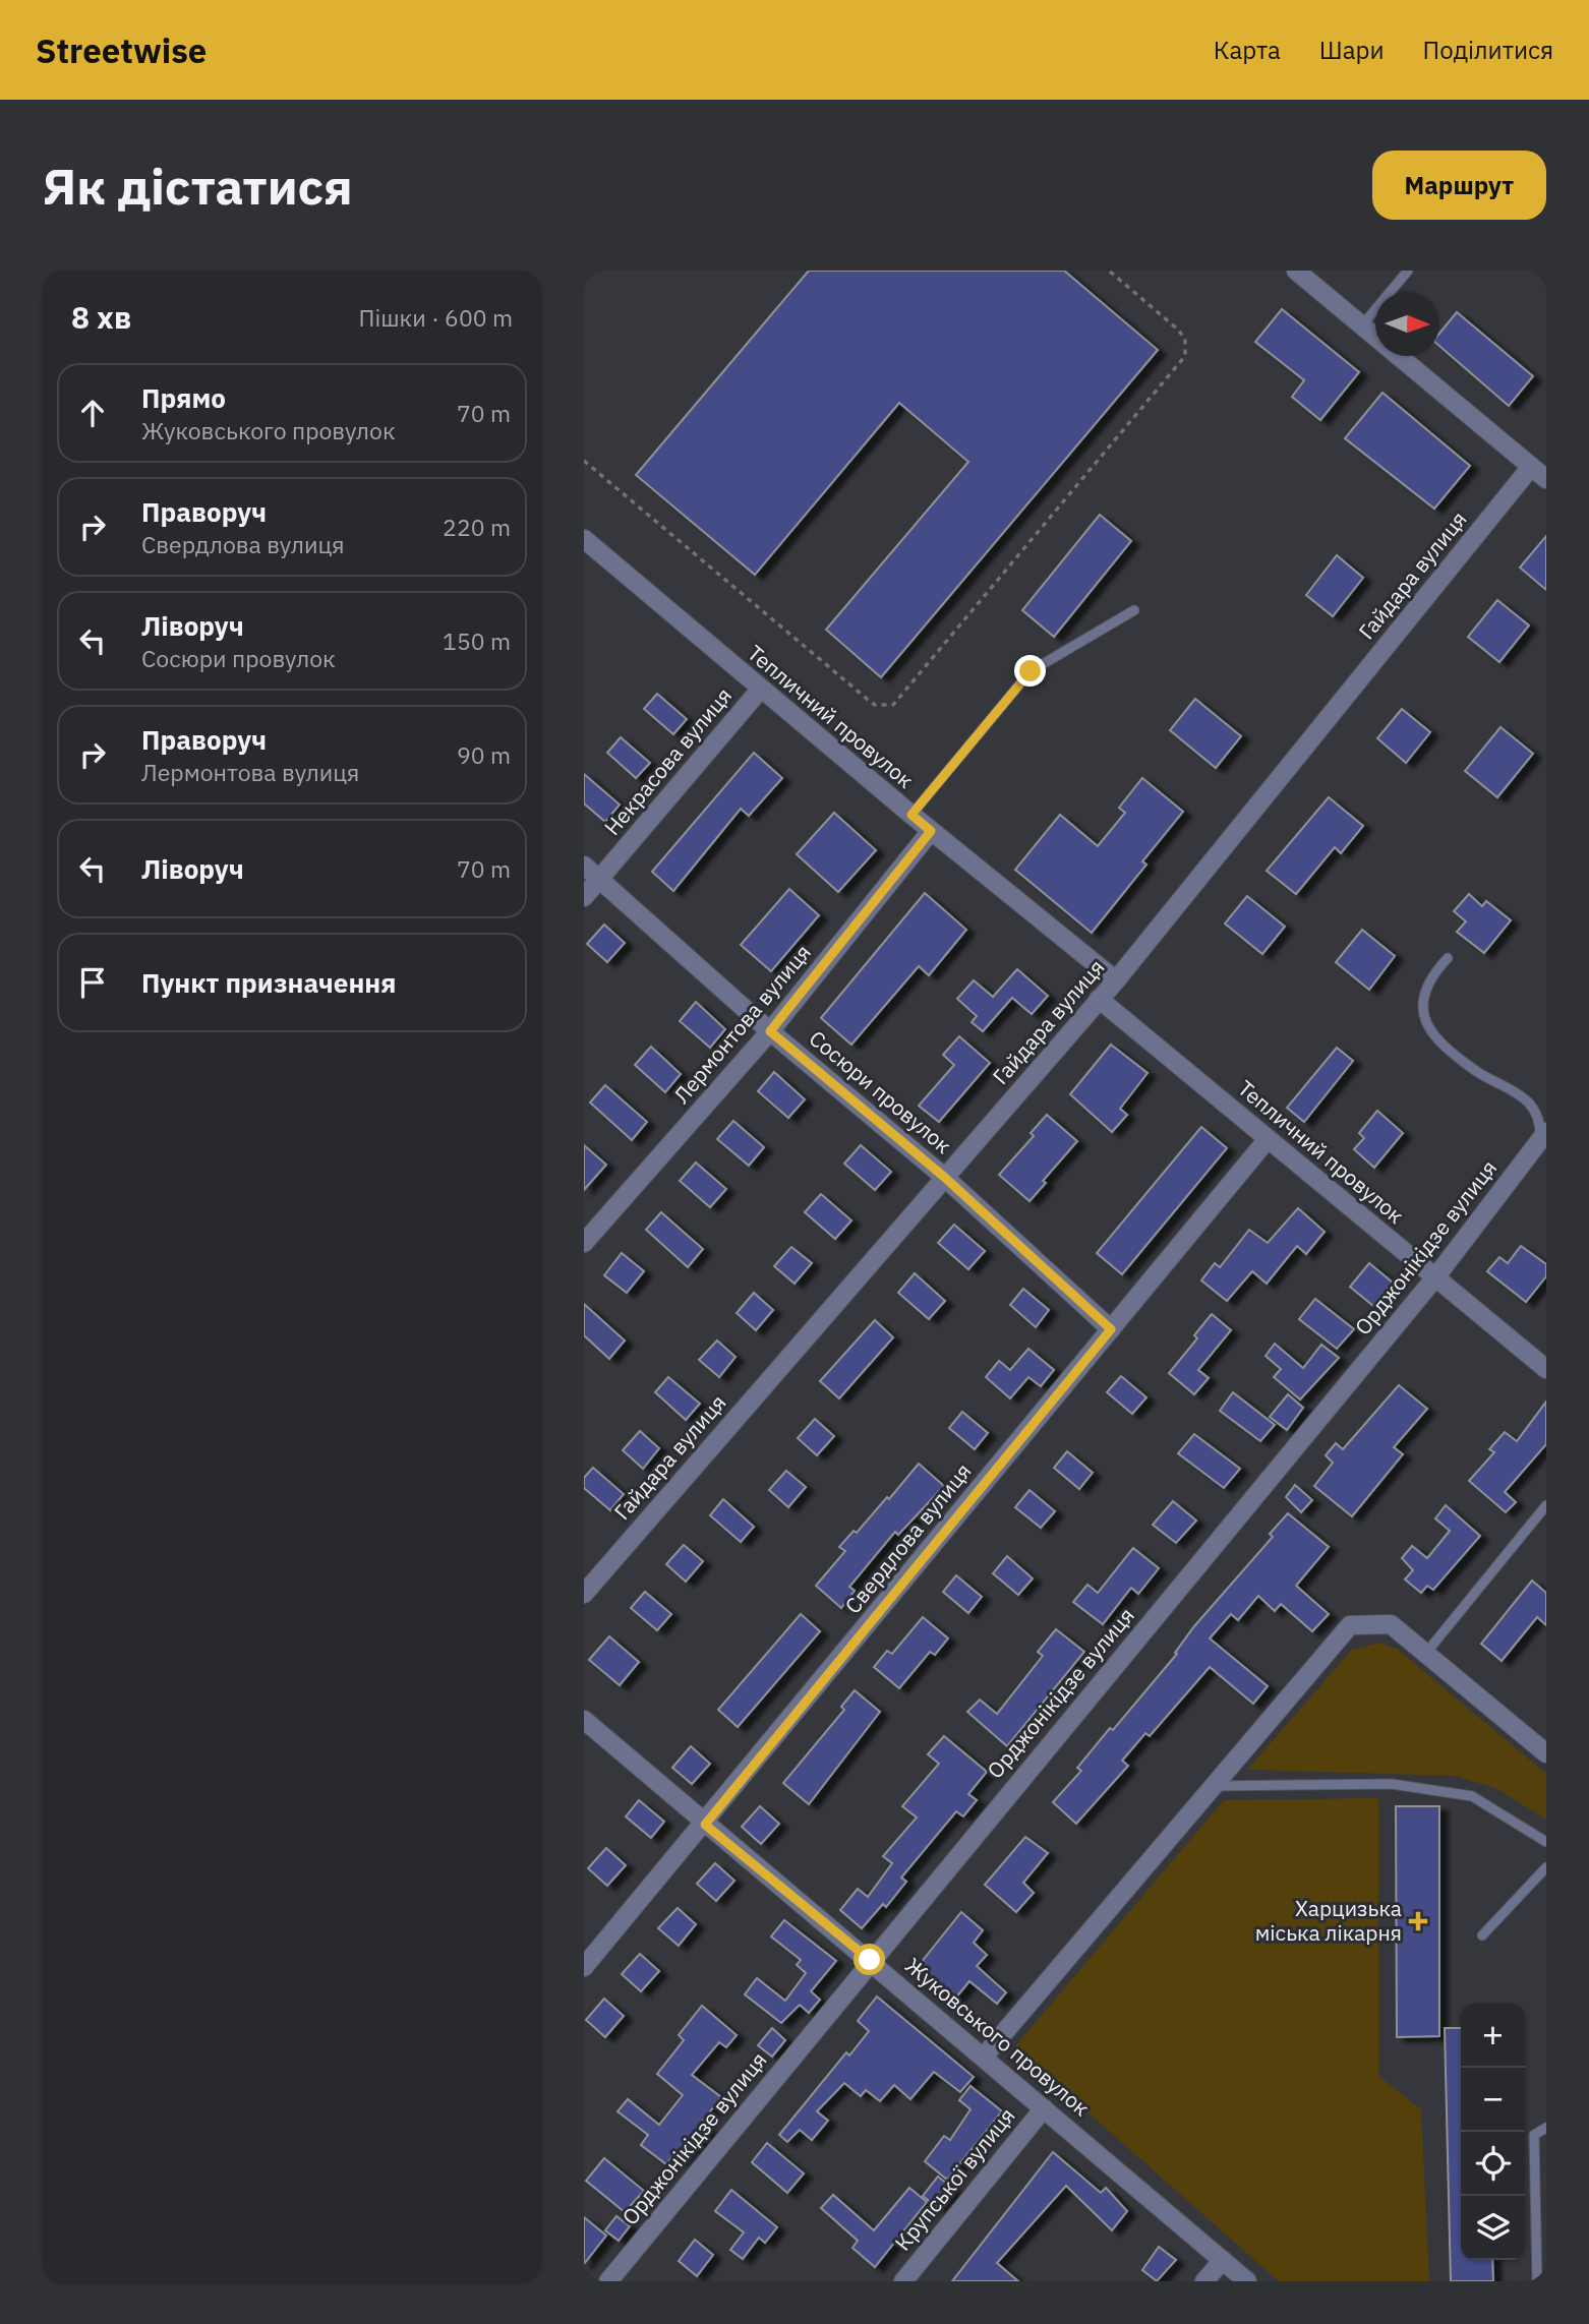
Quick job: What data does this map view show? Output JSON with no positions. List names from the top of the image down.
{
  "streets": {
    "street": [
      "Гайдара вулиця",
      "Тепличний провулок",
      "Некрасова вулиця",
      "Лермонтова вулиця",
      "Сосюри провулок",
      "Орджонікідзе вулиця",
      "Свердлова вулиця",
      "Жуковського провулок",
      "Крупської вулиця"
    ]
  },
  "crossings": [
    ["Гайдара вулиця", "Тепличний провулок"],
    ["Гайдара вулиця", "Сосюри провулок"],
    ["Тепличний провулок", "Некрасова вулиця"],
    ["Тепличний провулок", "Лермонтова вулиця"],
    ["Тепличний провулок", "Орджонікідзе вулиця"],
    ["Тепличний провулок", "Свердлова вулиця"],
    ["Некрасова вулиця", "Сосюри провулок"],
    ["Лермонтова вулиця", "Сосюри провулок"],
    ["Сосюри провулок", "Свердлова вулиця"],
    ["Орджонікідзе вулиця", "Жуковського провулок"],
    ["Свердлова вулиця", "Жуковського провулок"],
    ["Жуковського провулок", "Крупської вулиця"]
  ],
  "places": {
    "health": ["Харцизька міська лікарня"]
  },
  "north": "right",
  "page": {
    "header": "Streetwise",
    "nav": ["Карта", "Шари", "Поділитися"],
    "buttons": "Маршрут",
    "title": "Як дістатися",
    "heading": ["8 хв", "Пішки · 600 m"],
    "list": [
      ["Прямо", "Жуковського провулок", "70 m"],
      ["Праворуч", "Свердлова вулиця", "220 m"],
      ["Ліворуч", "Сосюри провулок", "150 m"],
      ["Праворуч", "Лермонтова вулиця", "90 m"],
      ["Ліворуч", "70 m"],
      "Пункт призначення"
    ],
    "map_buttons": ["+", "−"]
  }
}
